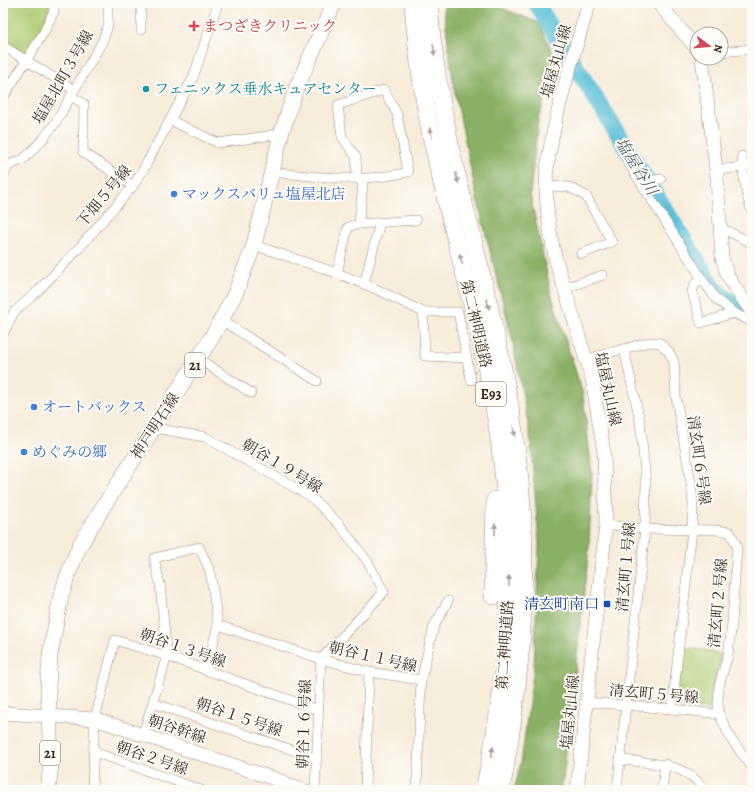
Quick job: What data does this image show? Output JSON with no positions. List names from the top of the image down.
{
  "streets": {
    "highway": ["第二神明道路", "E93"],
    "main road": ["21", "神戸明石線"],
    "street": [
      "塩屋丸山線",
      "塩屋北町３号線",
      "下畑５号線",
      "清玄町６号線",
      "朝谷１９号線",
      "清玄町１号線",
      "清玄町２号線",
      "朝谷１３号線",
      "朝谷１１号線",
      "清玄町５号線",
      "朝谷１５号線",
      "朝谷１６号線",
      "朝谷幹線",
      "朝谷２号線"
    ]
  },
  "crossings": [
    ["塩屋丸山線", "清玄町６号線"],
    ["塩屋丸山線", "清玄町２号線"],
    ["塩屋丸山線", "清玄町５号線"],
    ["神戸明石線", "朝谷１９号線"],
    ["神戸明石線", "朝谷幹線"],
    ["清玄町６号線", "清玄町１号線"],
    ["清玄町６号線", "清玄町２号線"],
    ["清玄町６号線", "清玄町５号線"],
    ["朝谷１９号線", "朝谷１１号線"],
    ["朝谷１９号線", "朝谷１６号線"],
    ["清玄町１号線", "清玄町２号線"],
    ["清玄町１号線", "清玄町５号線"],
    ["清玄町２号線", "清玄町５号線"],
    ["朝谷１３号線", "朝谷１６号線"],
    ["朝谷１３号線", "朝谷幹線"],
    ["朝谷１１号線", "朝谷１６号線"],
    ["朝谷１５号線", "朝谷１６号線"]
  ],
  "water": ["塩屋谷川"],
  "places": {
    "health": ["まつざきクリニック"],
    "other": [
      "フェニックス垂水キュアセンター",
      "マックスバリュ塩屋北店",
      "オートバックス",
      "めぐみの郷"
    ],
    "transit": ["清玄町南口"]
  },
  "north": "right"
}
